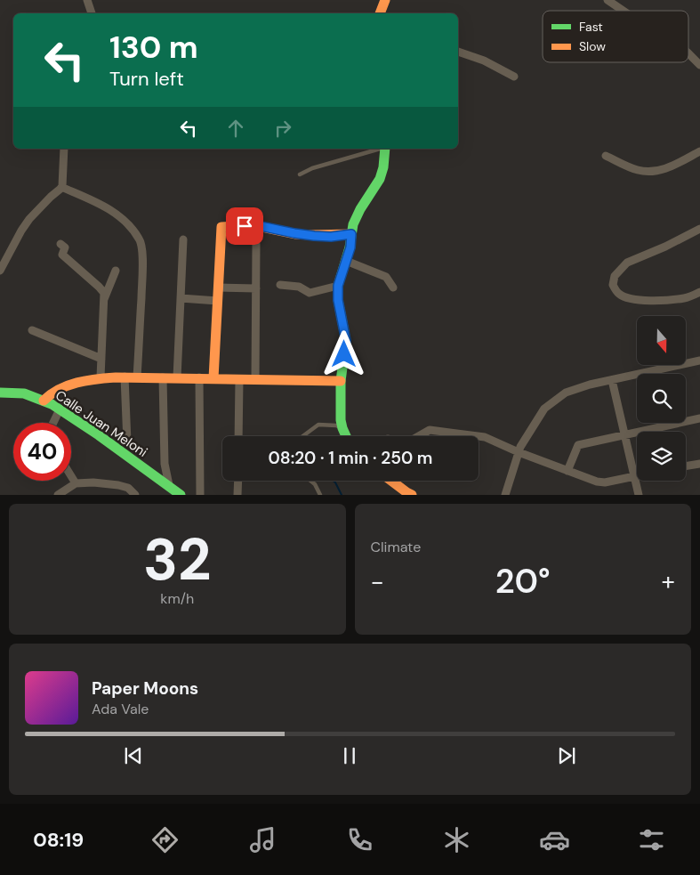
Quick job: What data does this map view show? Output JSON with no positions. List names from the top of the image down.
{
  "streets": {
    "street": ["Calle Juan Meloni"]
  },
  "legend": ["Fast", "Slow"],
  "north": "bottom",
  "page": {
    "turn": ["130 m", "Turn left"],
    "limit": "40",
    "trip": "08:20 · 1 min · 250 m",
    "tile": [
      ["32", "km/h"],
      "Climate"
    ],
    "heat": ["−", "20°", "+"],
    "song": ["Paper Moons", "Ada Vale"],
    "tabs": "08:19"
  }
}
